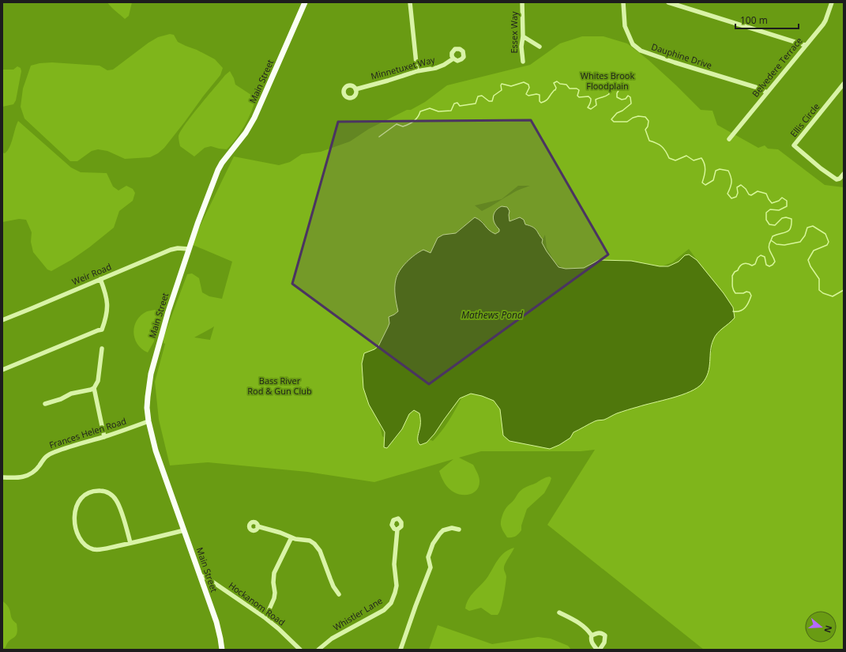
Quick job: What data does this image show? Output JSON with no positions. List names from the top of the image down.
{
  "streets": {
    "main road": ["Main Street"],
    "street": [
      "Essex Way",
      "Dauphine Drive",
      "Belvedere Terrace",
      "Minnetuxet Way",
      "Ellis Circle",
      "Weir Road",
      "Frances Helen Road",
      "Hockanom Road",
      "Whistler Lane"
    ]
  },
  "crossings": [
    ["Dauphine Drive", "Belvedere Terrace"],
    ["Main Street", "Weir Road"],
    ["Main Street", "Frances Helen Road"],
    ["Main Street", "Hockanom Road"]
  ],
  "water": ["Mathews Pond"],
  "parks": ["Whites Brook Floodplain", "Bass River Rod & Gun Club"],
  "scale_bar": "100 m",
  "north": "right"
}
